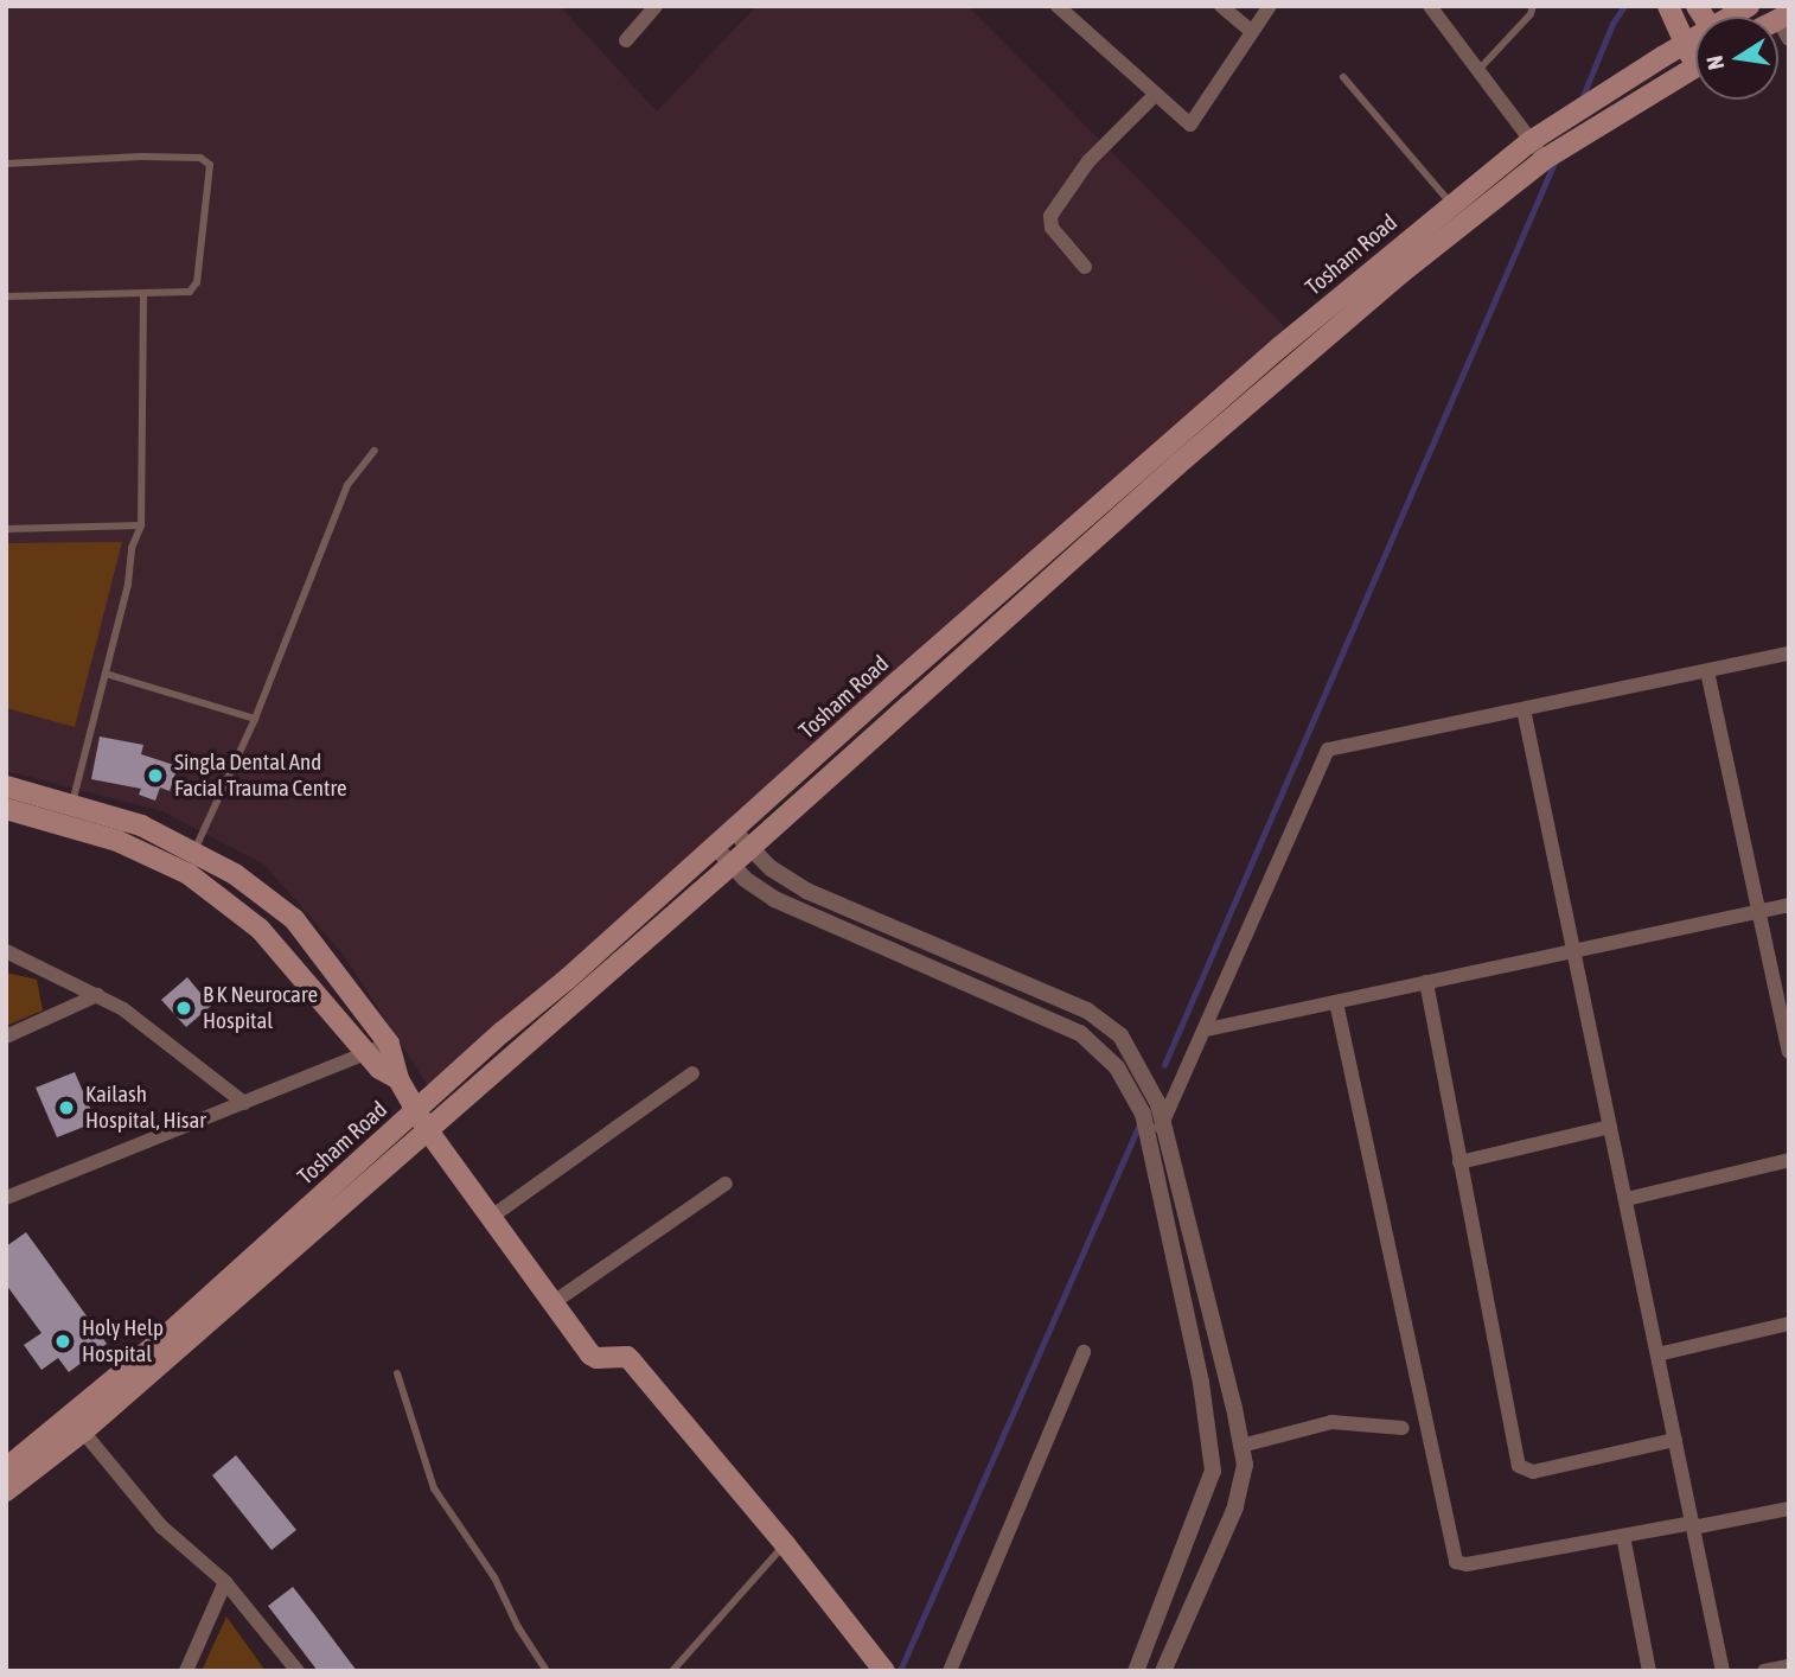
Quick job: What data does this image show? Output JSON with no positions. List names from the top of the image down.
{
  "streets": {
    "main road": ["Tosham Road"]
  },
  "places": [
    "Singla Dental And Facial Trauma Centre",
    "B K Neurocare Hospital",
    "Kailash Hospital, Hisar",
    "Holy Help Hospital"
  ],
  "north": "left"
}
